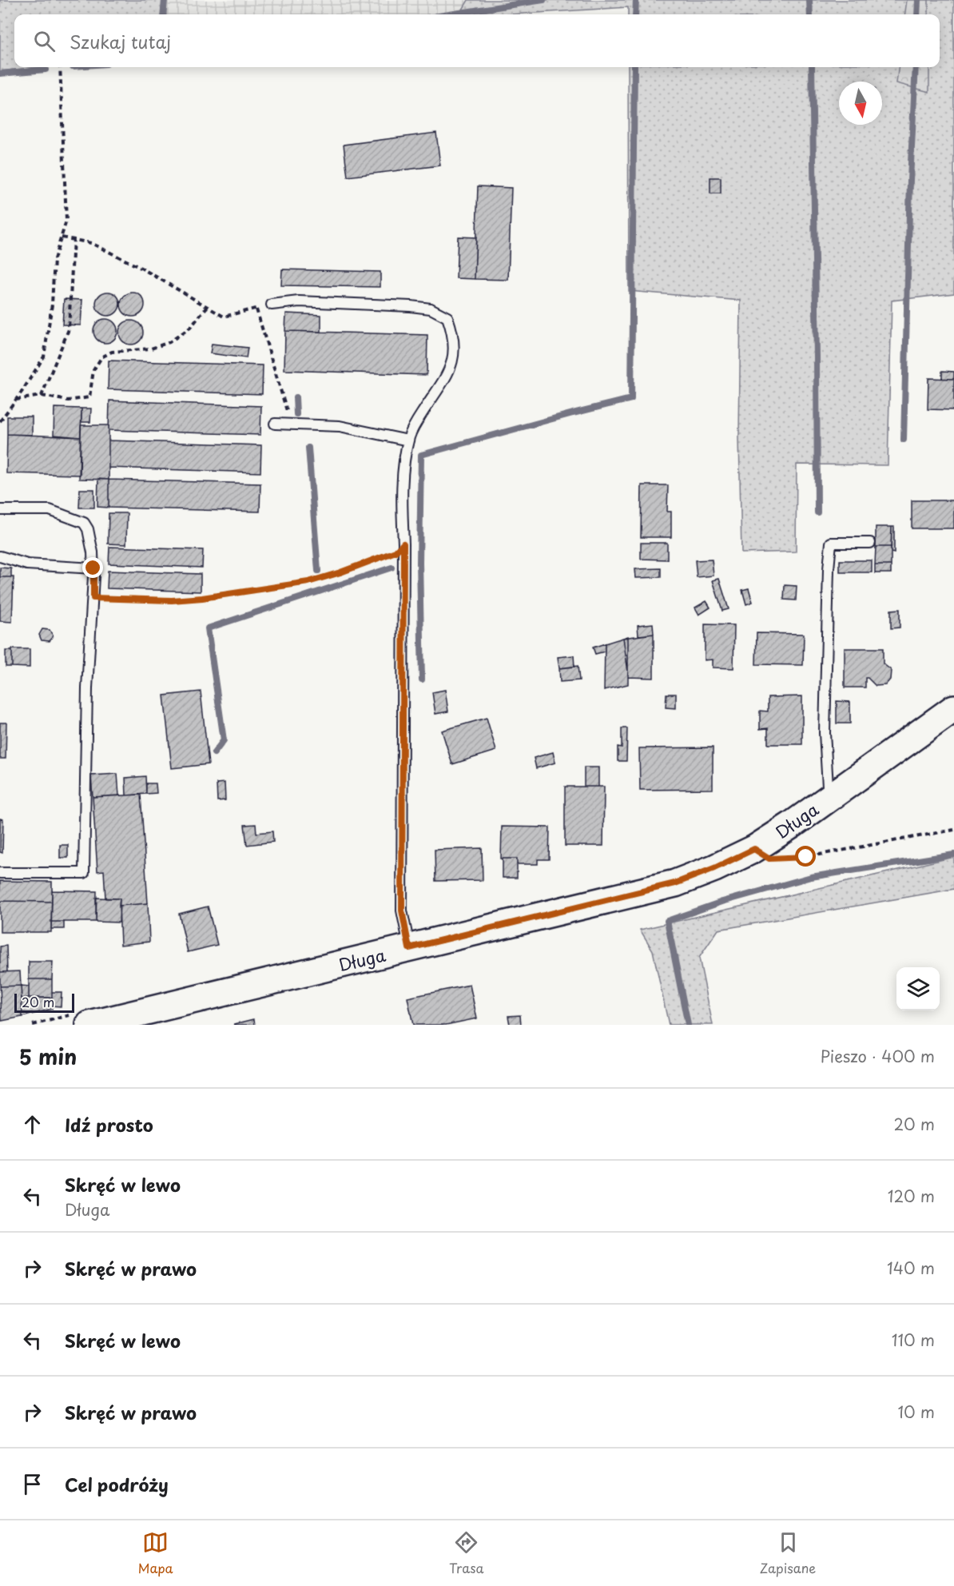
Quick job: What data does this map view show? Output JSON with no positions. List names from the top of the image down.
{
  "streets": {
    "street": ["Długa"]
  },
  "scale_bar": "20 m",
  "north": "bottom",
  "page": {
    "search": "Szukaj tutaj",
    "scale": "20 m",
    "heading": ["5 min", "Pieszo · 400 m"],
    "list": [
      ["Idź prosto", "20 m"],
      ["Skręć w lewo", "Długa", "120 m"],
      ["Skręć w prawo", "140 m"],
      ["Skręć w lewo", "110 m"],
      ["Skręć w prawo", "10 m"],
      "Cel podróży"
    ],
    "nav": ["Mapa", "Trasa", "Zapisane"]
  }
}
